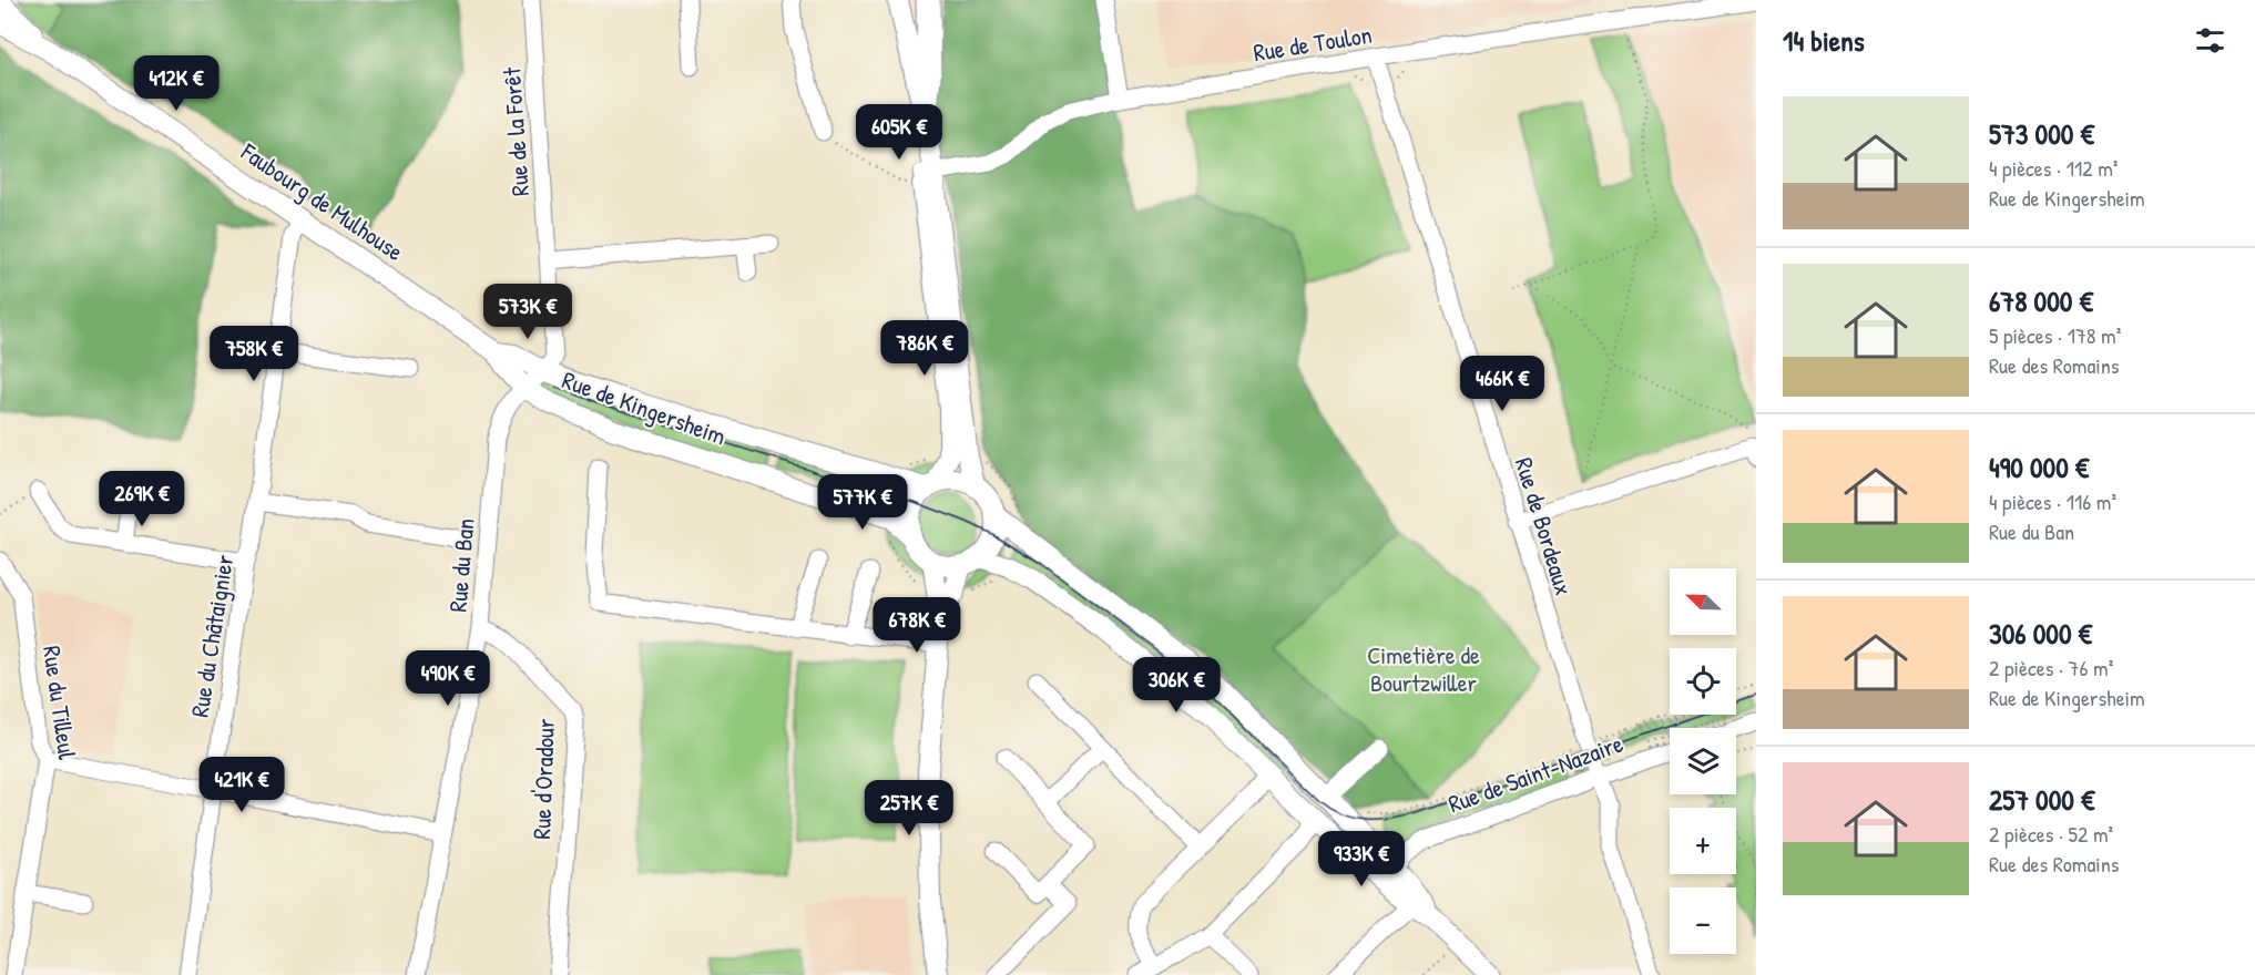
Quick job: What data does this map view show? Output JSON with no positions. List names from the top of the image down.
{
  "streets": {
    "main road": ["Faubourg de Mulhouse", "Rue de Kingersheim"],
    "street": [
      "Rue de Toulon",
      "Rue de la Forêt",
      "Rue de Bordeaux",
      "Rue du Ban",
      "Rue du Châtaignier",
      "Rue du Tilleul",
      "Rue de Saint-Nazaire",
      "Rue d'Oradour"
    ]
  },
  "crossings": [
    ["Rue de Toulon", "Rue de Bordeaux"],
    ["Rue de la Forêt", "Rue de Kingersheim"],
    ["Rue de la Forêt", "Rue du Ban"],
    ["Faubourg de Mulhouse", "Rue de Kingersheim"],
    ["Faubourg de Mulhouse", "Rue du Châtaignier"],
    ["Rue de Kingersheim", "Rue du Ban"],
    ["Rue de Bordeaux", "Rue de Saint-Nazaire"],
    ["Rue du Ban", "Rue d'Oradour"]
  ],
  "parks": ["Cimetière de Bourtzwiller"],
  "north": "top left",
  "page": {
    "heading": "14 biens",
    "price": [
      "412K €",
      "605K €",
      "573K €",
      "786K €",
      "758K €",
      "466K €",
      "269K €",
      "577K €",
      "678K €",
      "490K €",
      "306K €",
      "421K €",
      "257K €",
      "933K €"
    ],
    "list": [
      {
        "name": "573 000 €",
        "note": "4 pièces · 112 m² · Rue de Kingersheim"
      },
      {
        "name": "678 000 €",
        "note": "5 pièces · 178 m² · Rue des Romains"
      },
      {
        "name": "490 000 €",
        "note": "4 pièces · 116 m² · Rue du Ban"
      },
      {
        "name": "306 000 €",
        "note": "2 pièces · 76 m² · Rue de Kingersheim"
      },
      {
        "name": "257 000 €",
        "note": "2 pièces · 52 m² · Rue des Romains"
      }
    ],
    "map_buttons": ["+", "−"]
  }
}
